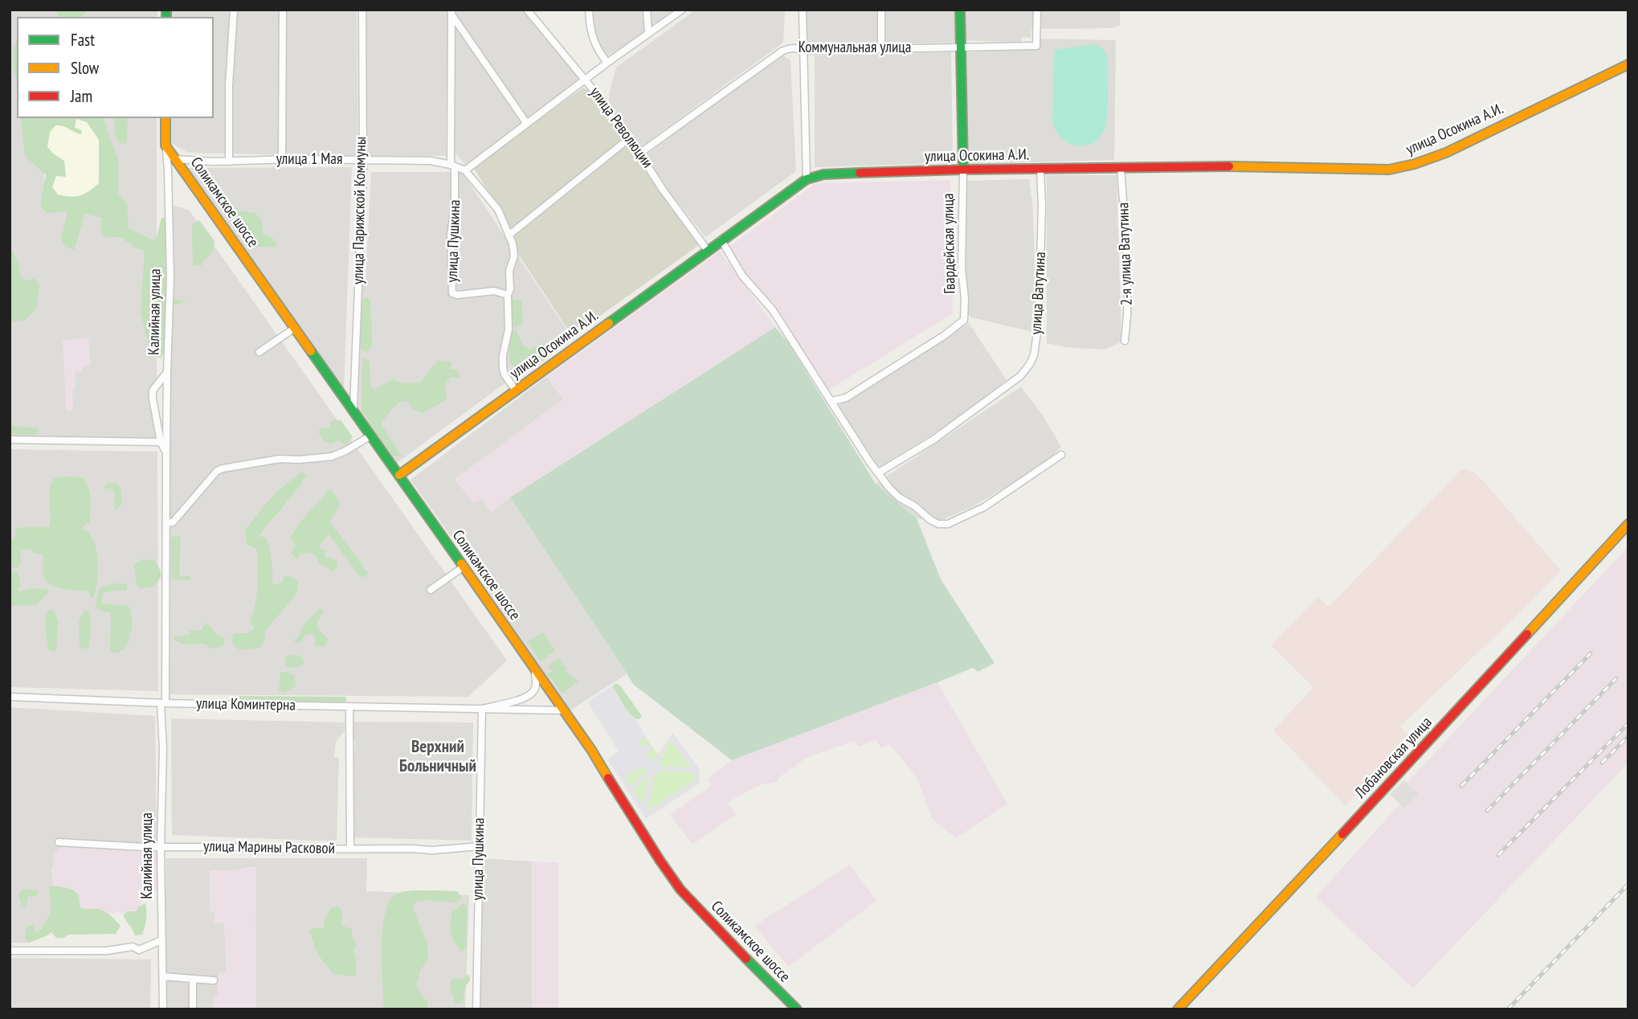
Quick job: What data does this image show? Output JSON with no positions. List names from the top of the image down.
{
  "streets": {
    "main road": [
      "улица Осокина А.И.",
      "Соликамское шоссе",
      "Гвардейская улица",
      "Калийная улица",
      "Лобановская улица"
    ],
    "street": [
      "Коммунальная улица",
      "улица Революции",
      "улица 1 Мая",
      "улица Парижской Коммуны",
      "улица Пушкина",
      "2-я улица Ватутина",
      "улица Ватутина",
      "улица Коминтерна",
      "улица Марины Расковой"
    ]
  },
  "crossings": [
    ["Коммунальная улица", "улица Революции"],
    ["Коммунальная улица", "Гвардейская улица"],
    ["улица Революции", "улица Осокина А.И."],
    ["улица Осокина А.И.", "Соликамское шоссе"],
    ["улица Осокина А.И.", "Гвардейская улица"],
    ["улица Осокина А.И.", "2-я улица Ватутина"],
    ["улица Осокина А.И.", "улица Ватутина"],
    ["улица 1 Мая", "Соликамское шоссе"],
    ["улица 1 Мая", "улица Парижской Коммуны"],
    ["улица 1 Мая", "улица Пушкина"],
    ["Соликамское шоссе", "улица Парижской Коммуны"],
    ["Соликамское шоссе", "Калийная улица"],
    ["Соликамское шоссе", "улица Коминтерна"],
    ["улица Пушкина", "улица Коминтерна"],
    ["улица Пушкина", "улица Марины Расковой"],
    ["Калийная улица", "улица Коминтерна"],
    ["Калийная улица", "улица Марины Расковой"]
  ],
  "districts": ["Верхний Больничный"],
  "legend": ["Fast", "Slow", "Jam"]
}
